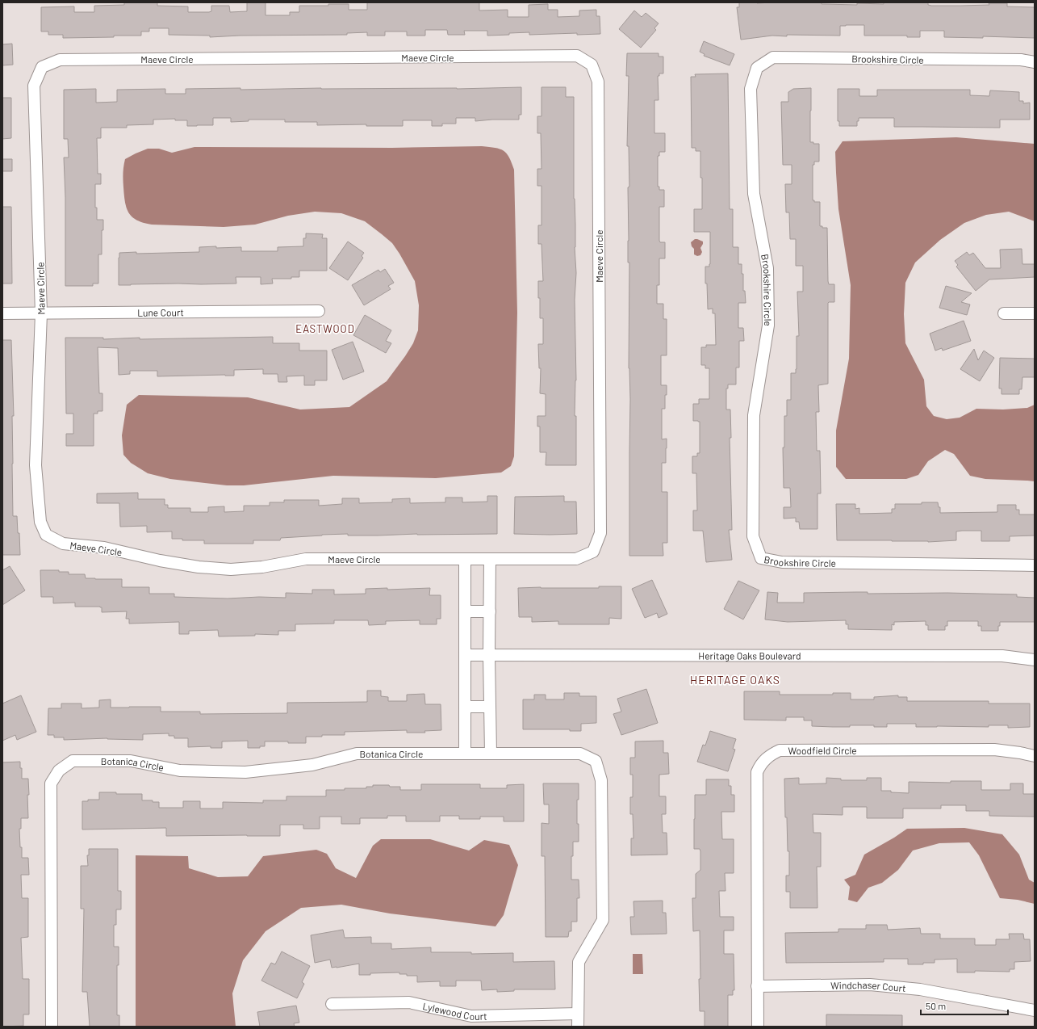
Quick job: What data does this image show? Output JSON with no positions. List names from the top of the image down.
{
  "streets": {
    "street": [
      "Maeve Circle",
      "Brookshire Circle",
      "Lune Court",
      "Heritage Oaks Boulevard",
      "Woodfield Circle",
      "Botanica Circle",
      "Windchaser Court",
      "Lylewood Court"
    ]
  },
  "crossings": [
    ["Maeve Circle", "Lune Court"],
    ["Woodfield Circle", "Windchaser Court"],
    ["Botanica Circle", "Lylewood Court"]
  ],
  "districts": ["EASTWOOD", "HERITAGE OAKS"],
  "scale_bar": "50 m"
}
